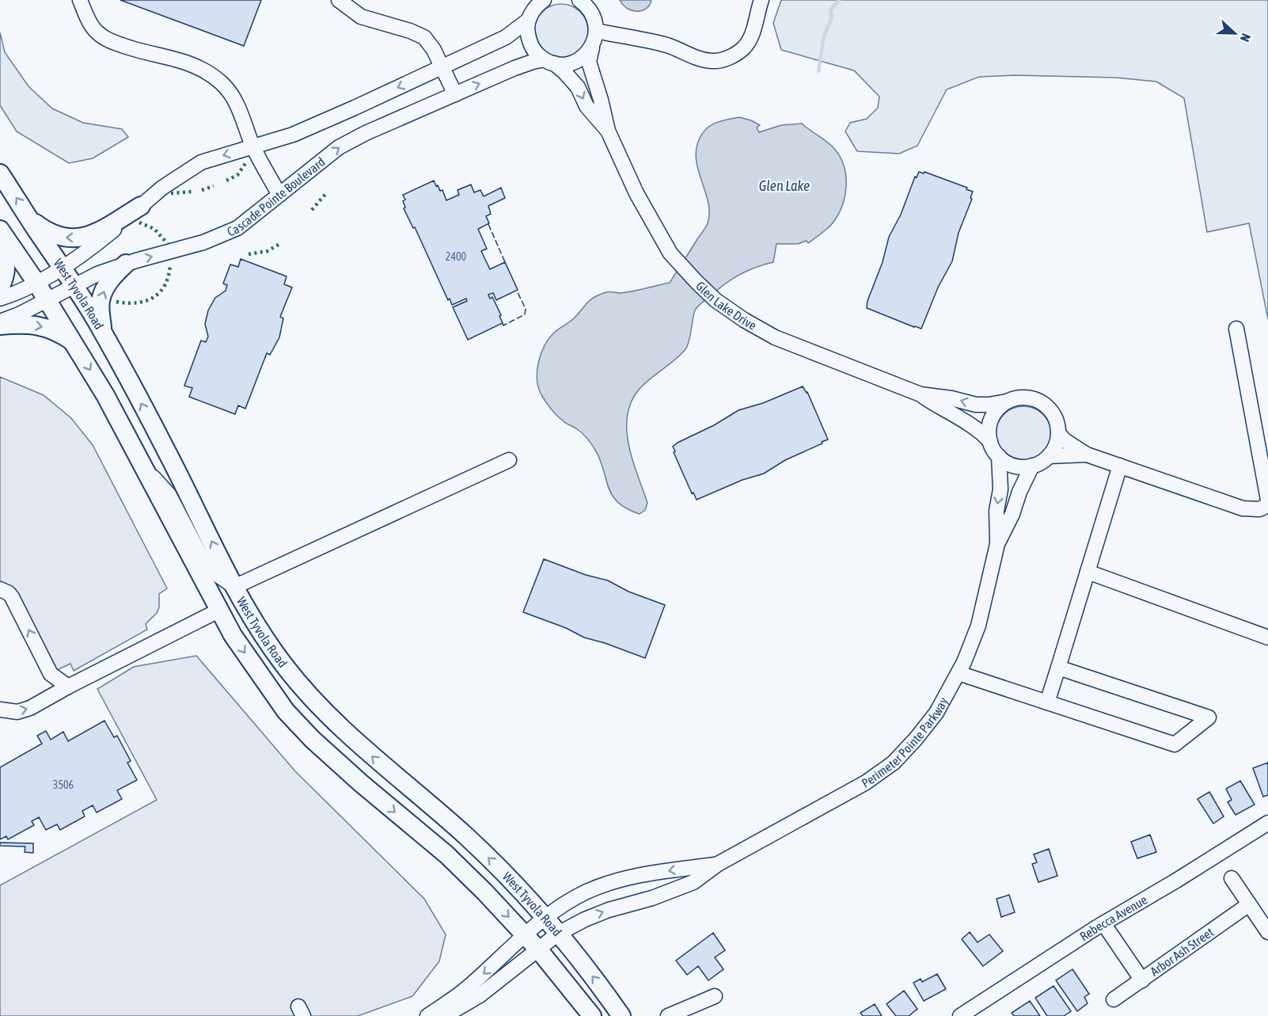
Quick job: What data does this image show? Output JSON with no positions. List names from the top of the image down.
{
  "streets": {
    "main road": ["West Tyvola Road"],
    "street": [
      "Cascade Pointe Boulevard",
      "Glen Lake Drive",
      "Perimeter Pointe Parkway",
      "Rebecca Avenue",
      "Arbor Ash Street"
    ]
  },
  "crossings": [
    ["Cascade Pointe Boulevard", "West Tyvola Road"],
    ["Cascade Pointe Boulevard", "Glen Lake Drive"],
    ["West Tyvola Road", "Perimeter Pointe Parkway"],
    ["Glen Lake Drive", "Perimeter Pointe Parkway"]
  ],
  "water": ["Glen Lake"],
  "house_numbers": ["2400", "3506"],
  "north": "right"
}
